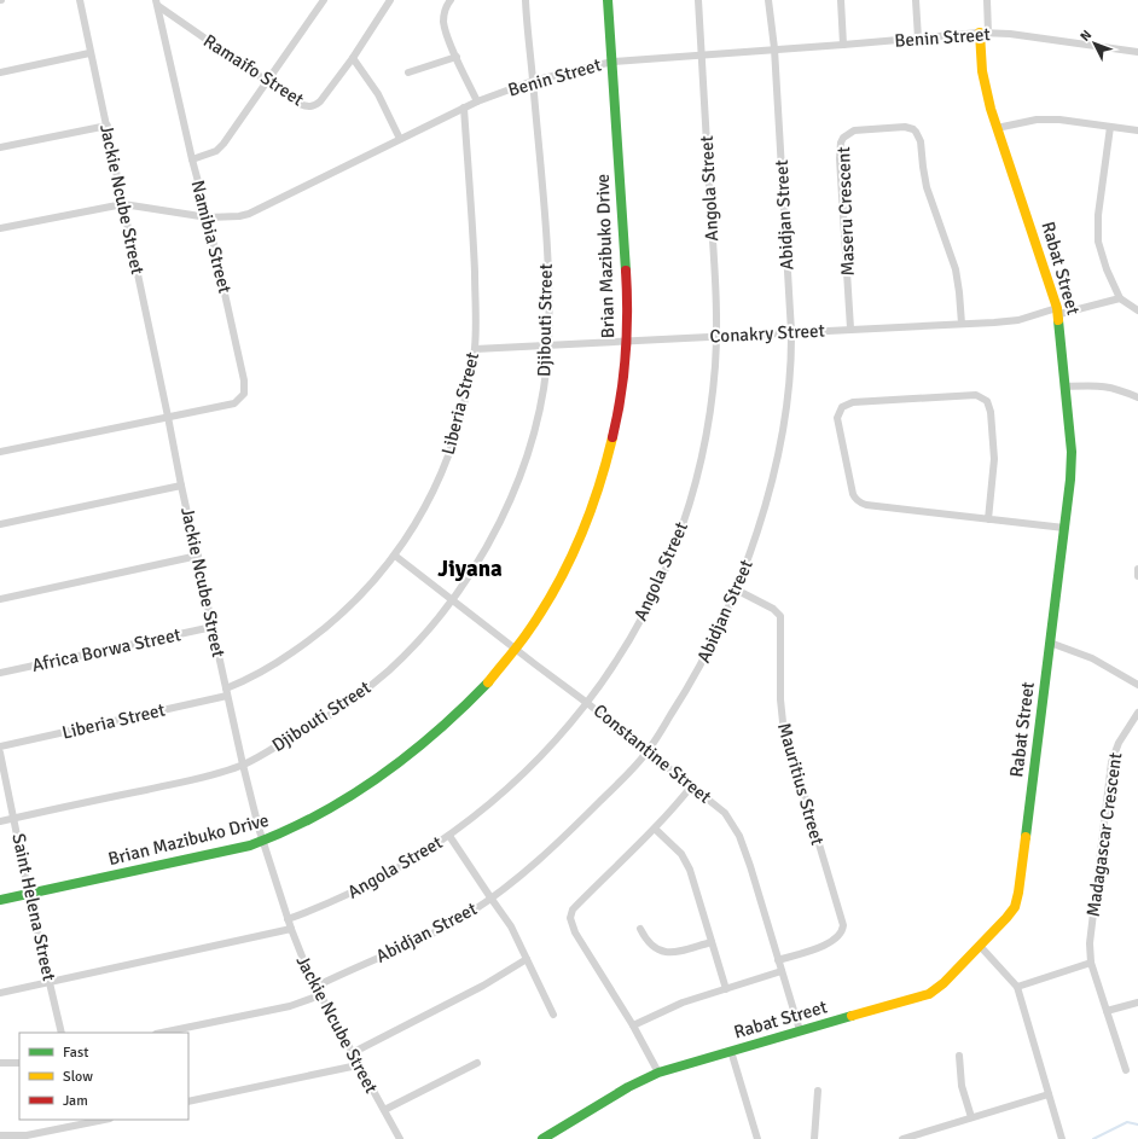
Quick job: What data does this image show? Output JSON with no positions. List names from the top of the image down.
{
  "streets": {
    "street": [
      "Benin Street",
      "Ramaifo Street",
      "Angola Street",
      "Jackie Ncube Street",
      "Maseru Crescent",
      "Abidjan Street",
      "Namibia Street",
      "Brian Mazibuko Drive",
      "Rabat Street",
      "Djibouti Street",
      "Conakry Street",
      "Liberia Street",
      "Africa Borwa Street",
      "Constantine Street",
      "Mauritius Street",
      "Madagascar Crescent",
      "Saint Helena Street"
    ]
  },
  "crossings": [
    ["Benin Street", "Angola Street"],
    ["Benin Street", "Jackie Ncube Street"],
    ["Benin Street", "Abidjan Street"],
    ["Benin Street", "Namibia Street"],
    ["Benin Street", "Brian Mazibuko Drive"],
    ["Benin Street", "Rabat Street"],
    ["Benin Street", "Djibouti Street"],
    ["Benin Street", "Liberia Street"],
    ["Ramaifo Street", "Namibia Street"],
    ["Angola Street", "Jackie Ncube Street"],
    ["Angola Street", "Conakry Street"],
    ["Angola Street", "Constantine Street"],
    ["Jackie Ncube Street", "Abidjan Street"],
    ["Jackie Ncube Street", "Namibia Street"],
    ["Jackie Ncube Street", "Brian Mazibuko Drive"],
    ["Jackie Ncube Street", "Djibouti Street"],
    ["Jackie Ncube Street", "Liberia Street"],
    ["Jackie Ncube Street", "Africa Borwa Street"],
    ["Maseru Crescent", "Conakry Street"],
    ["Abidjan Street", "Conakry Street"],
    ["Abidjan Street", "Constantine Street"],
    ["Abidjan Street", "Mauritius Street"],
    ["Brian Mazibuko Drive", "Conakry Street"],
    ["Brian Mazibuko Drive", "Constantine Street"],
    ["Brian Mazibuko Drive", "Saint Helena Street"],
    ["Rabat Street", "Conakry Street"],
    ["Rabat Street", "Constantine Street"],
    ["Djibouti Street", "Conakry Street"],
    ["Djibouti Street", "Constantine Street"],
    ["Djibouti Street", "Saint Helena Street"],
    ["Conakry Street", "Liberia Street"],
    ["Liberia Street", "Constantine Street"],
    ["Constantine Street", "Mauritius Street"]
  ],
  "districts": ["Jiyana"],
  "legend": ["Fast", "Slow", "Jam"],
  "north": "top left"
}
